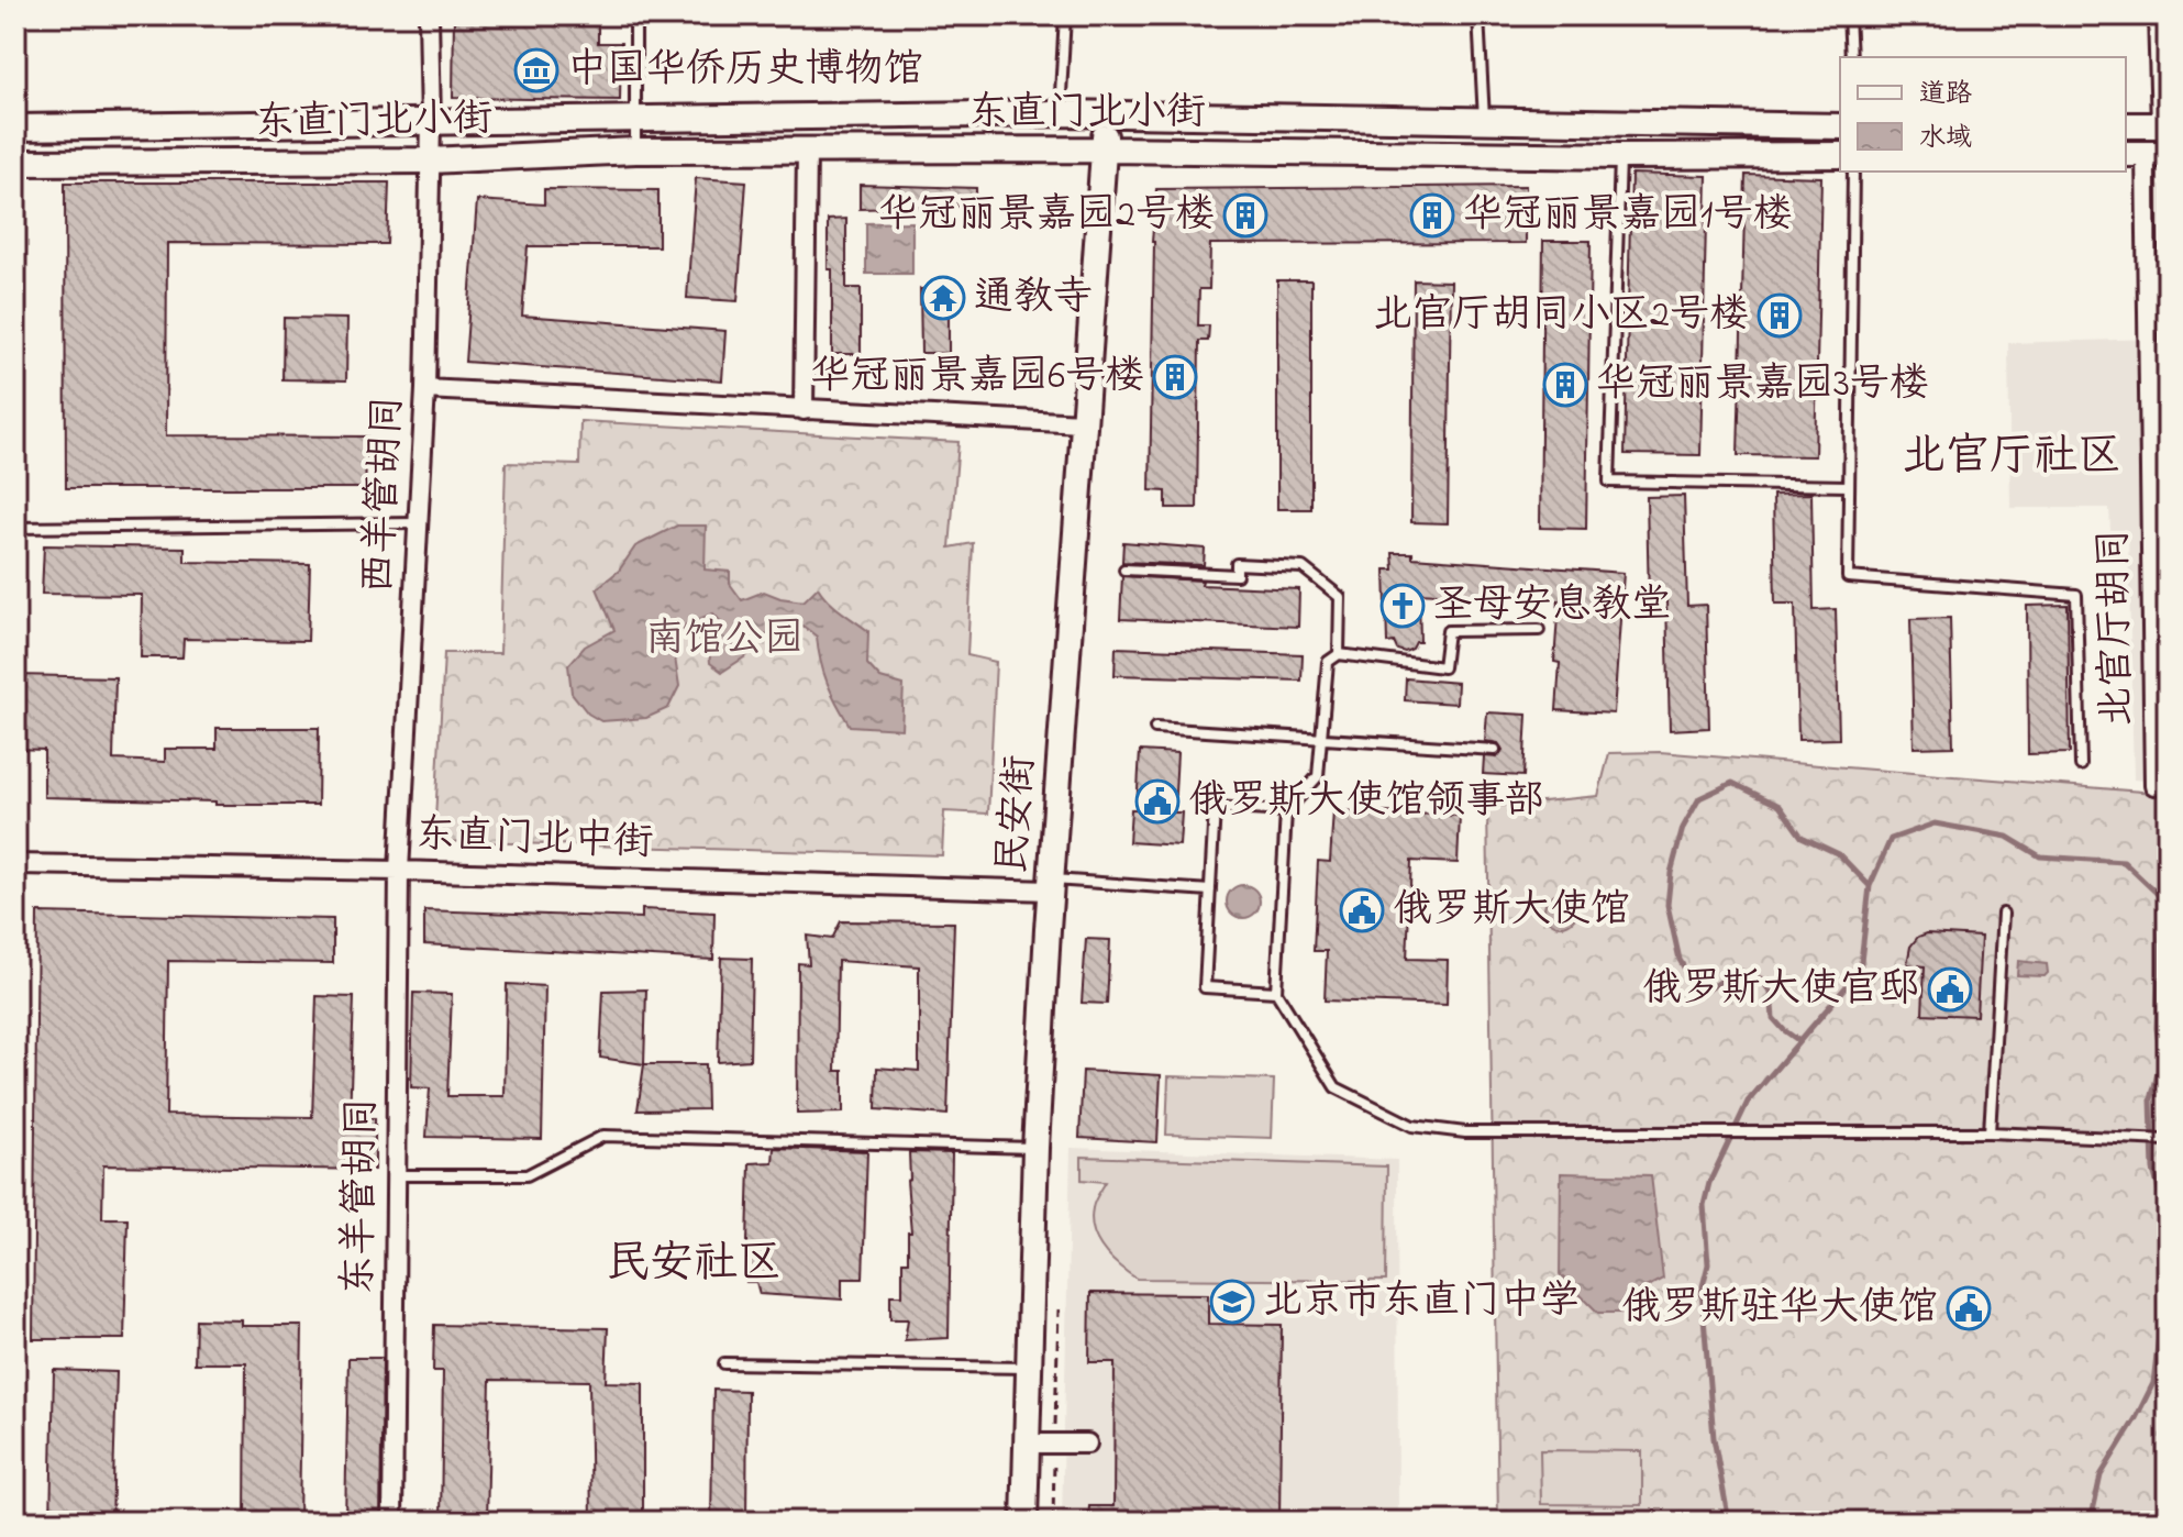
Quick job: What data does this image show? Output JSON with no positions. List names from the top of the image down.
{
  "streets": {
    "main road": ["东直门北小街", "民安街"],
    "street": [
      "西羊管胡同",
      "北官厅胡同",
      "东直门北中街",
      "东羊管胡同"
    ]
  },
  "crossings": [
    ["东直门北小街", "西羊管胡同"],
    ["东直门北小街", "民安街"],
    ["西羊管胡同", "东直门北中街"],
    ["西羊管胡同", "东羊管胡同"],
    ["民安街", "东直门北中街"],
    ["东直门北中街", "东羊管胡同"]
  ],
  "districts": ["北官厅社区", "民安社区"],
  "parks": ["南馆公园"],
  "places": {
    "museum": ["中国华侨历史博物馆"],
    "building": [
      "华冠丽景嘉园2号楼",
      "华冠丽景嘉园1号楼",
      "北官厅胡同小区2号楼",
      "华冠丽景嘉园6号楼",
      "华冠丽景嘉园3号楼"
    ],
    "temple": ["通教寺"],
    "church": ["圣母安息教堂"],
    "public building": [
      "俄罗斯大使馆领事部",
      "俄罗斯大使馆",
      "俄罗斯大使官邸",
      "俄罗斯驻华大使馆"
    ],
    "school or university": ["北京市东直门中学"]
  },
  "legend": ["道路", "水域"]
}
